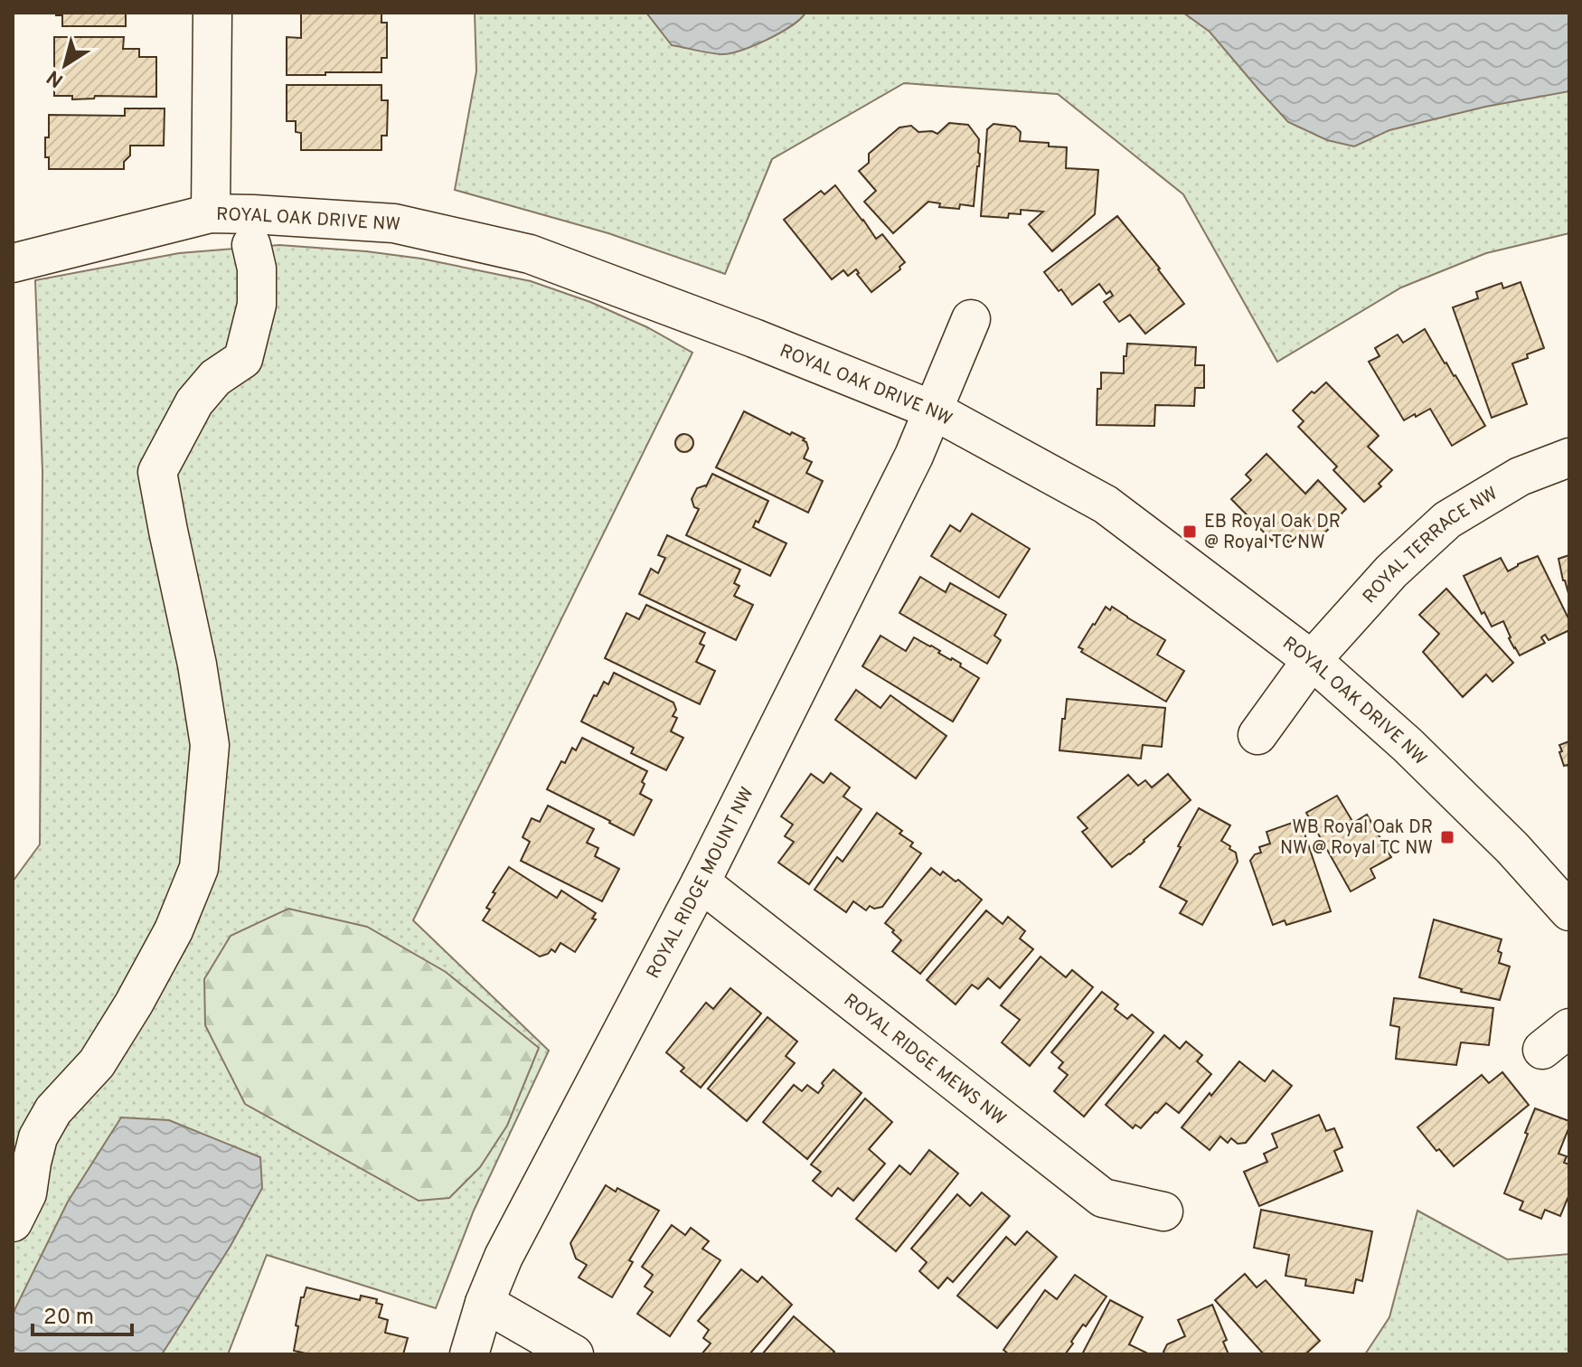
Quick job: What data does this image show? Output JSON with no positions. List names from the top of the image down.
{
  "streets": {
    "street": [
      "ROYAL OAK DRIVE NW",
      "ROYAL TERRACE NW",
      "ROYAL RIDGE MOUNT NW",
      "ROYAL RIDGE MEWS NW"
    ]
  },
  "crossings": [
    ["ROYAL OAK DRIVE NW", "ROYAL TERRACE NW"],
    ["ROYAL OAK DRIVE NW", "ROYAL RIDGE MOUNT NW"],
    ["ROYAL RIDGE MOUNT NW", "ROYAL RIDGE MEWS NW"]
  ],
  "places": {
    "transit": ["EB Royal Oak DR @ Royal TC NW", "WB Royal Oak DR NW @ Royal TC NW"]
  },
  "scale_bar": "20 m",
  "north": "bottom left"
}
